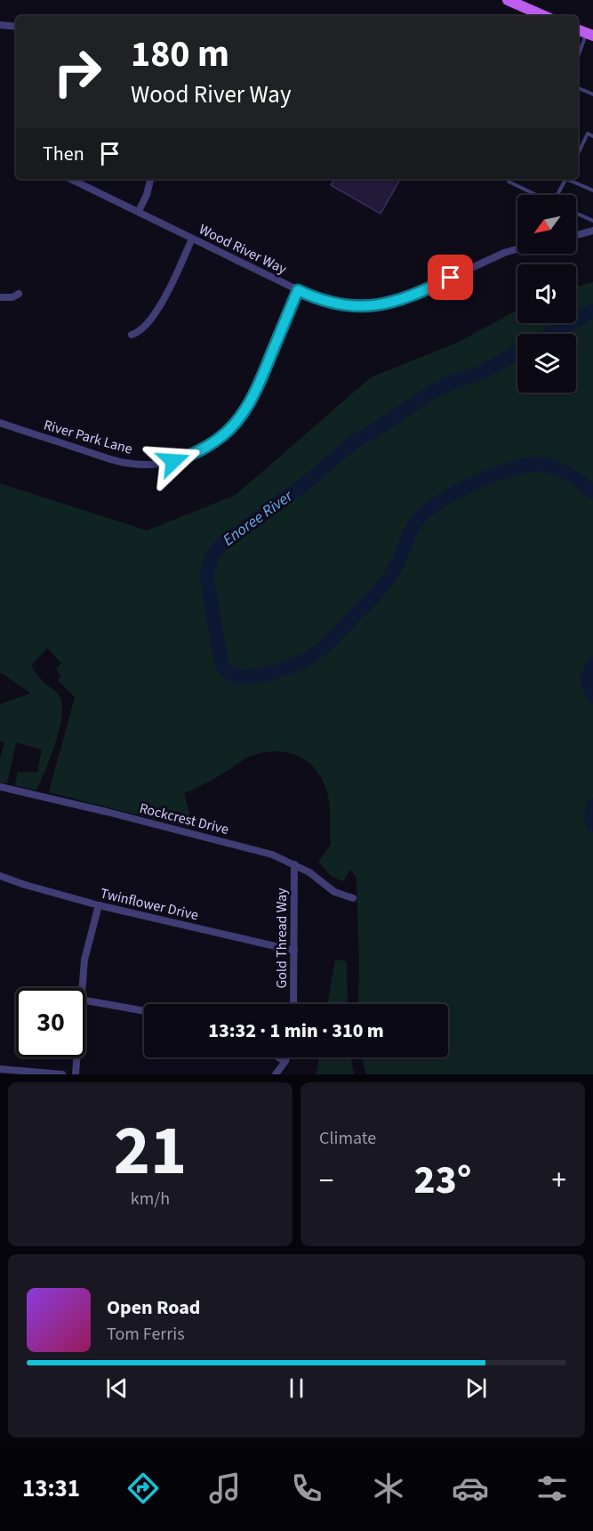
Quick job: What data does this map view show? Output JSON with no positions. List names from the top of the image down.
{
  "streets": {
    "street": [
      "Wood River Way",
      "River Park Lane",
      "Rockcrest Drive",
      "Twinflower Drive",
      "Gold Thread Way"
    ]
  },
  "crossings": [
    ["Wood River Way", "River Park Lane"],
    ["Rockcrest Drive", "Gold Thread Way"],
    ["Twinflower Drive", "Gold Thread Way"]
  ],
  "water": ["Enoree River"],
  "north": "bottom left",
  "page": {
    "turn": ["180 m", "Wood River Way"],
    "then": "Then",
    "limit": "30",
    "trip": "13:32 · 1 min · 310 m",
    "tile": [
      ["21", "km/h"],
      "Climate"
    ],
    "heat": ["−", "23°", "+"],
    "song": ["Open Road", "Tom Ferris"],
    "tabs": "13:31"
  }
}
